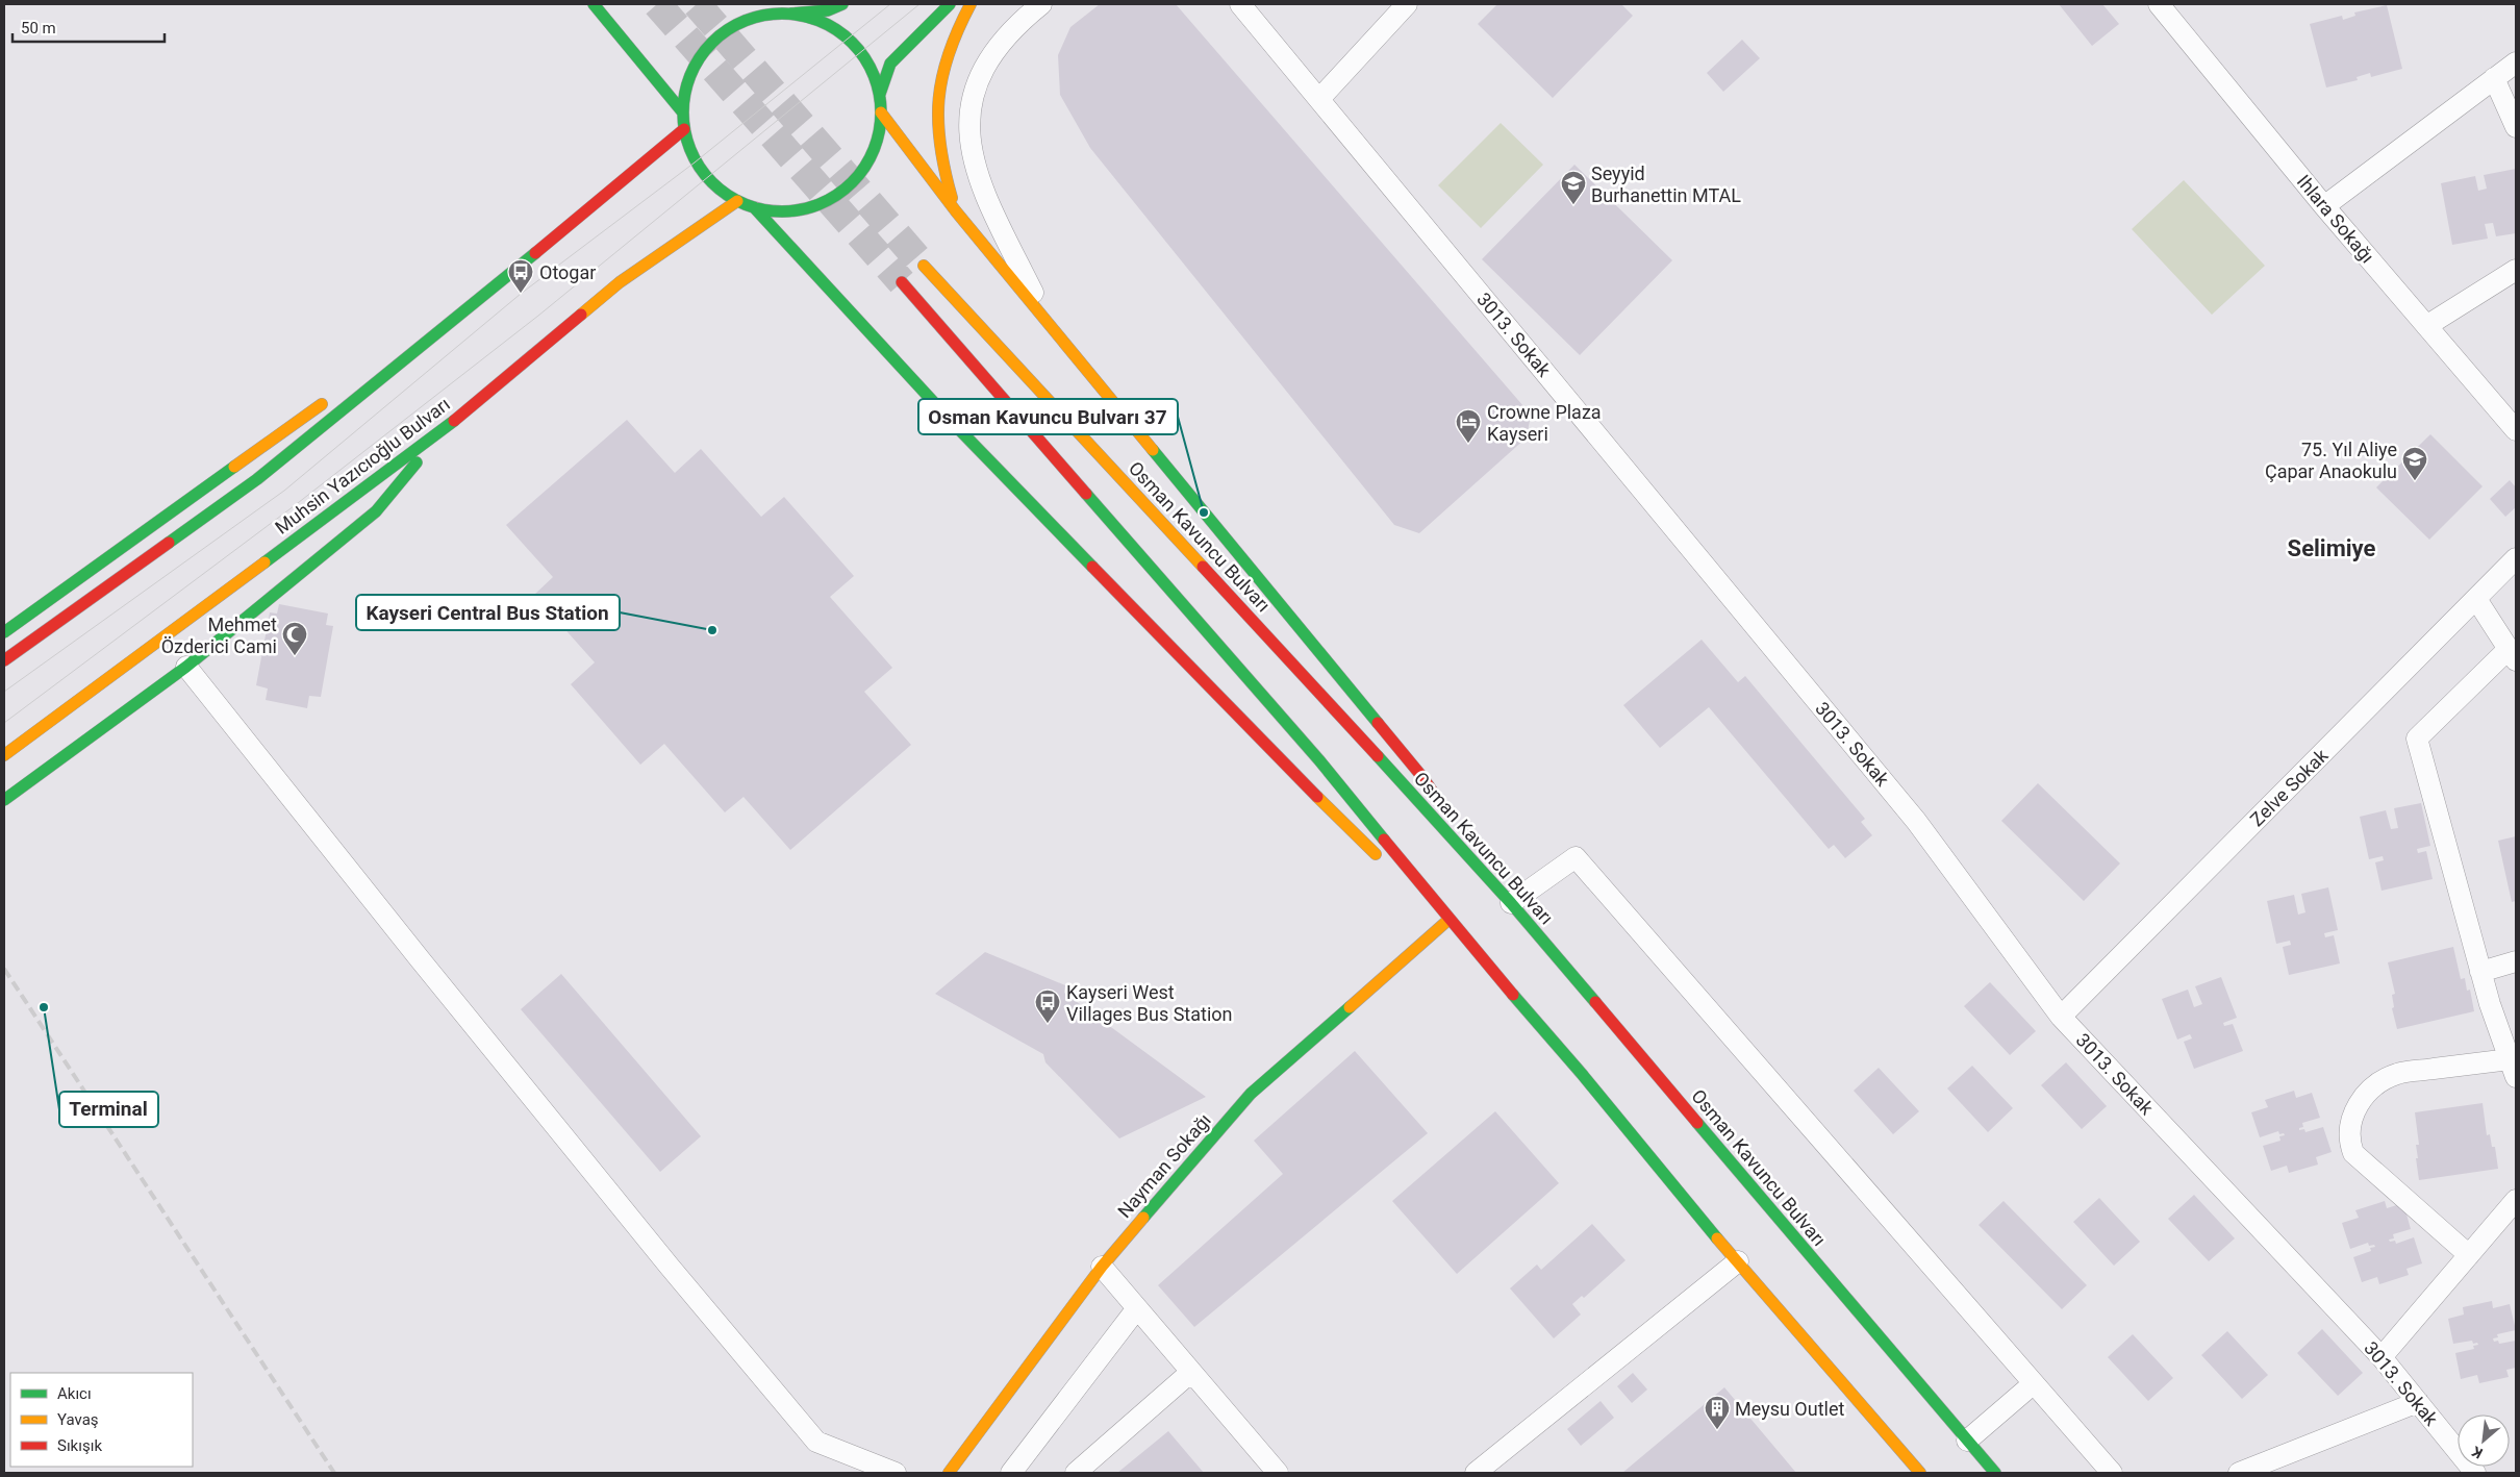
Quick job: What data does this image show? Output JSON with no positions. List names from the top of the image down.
{
  "streets": {
    "main road": ["Muhsin Yazıcıoğlu Bulvarı", "Osman Kavuncu Bulvarı", "Nayman Sokağı"],
    "street": ["Ihlara Sokağı", "3013. Sokak", "Zelve Sokak"]
  },
  "crossings": [
    ["3013. Sokak", "Zelve Sokak"]
  ],
  "districts": ["Selimiye"],
  "places": {
    "school or university": ["Seyyid Burhanettin MTAL", "75. Yıl Aliye Çapar Anaokulu"],
    "bus stop": ["Otogar", "Kayseri West Villages Bus Station"],
    "hotel": ["Crowne Plaza Kayseri"],
    "other": ["Osman Kavuncu Bulvarı 37", "Kayseri Central Bus Station", "Terminal"],
    "mosque": ["Mehmet Özderici Cami"],
    "building": ["Meysu Outlet"]
  },
  "legend": ["Akıcı", "Yavaş", "Sıkışık"],
  "scale_bar": "50 m",
  "north": "bottom left"
}
